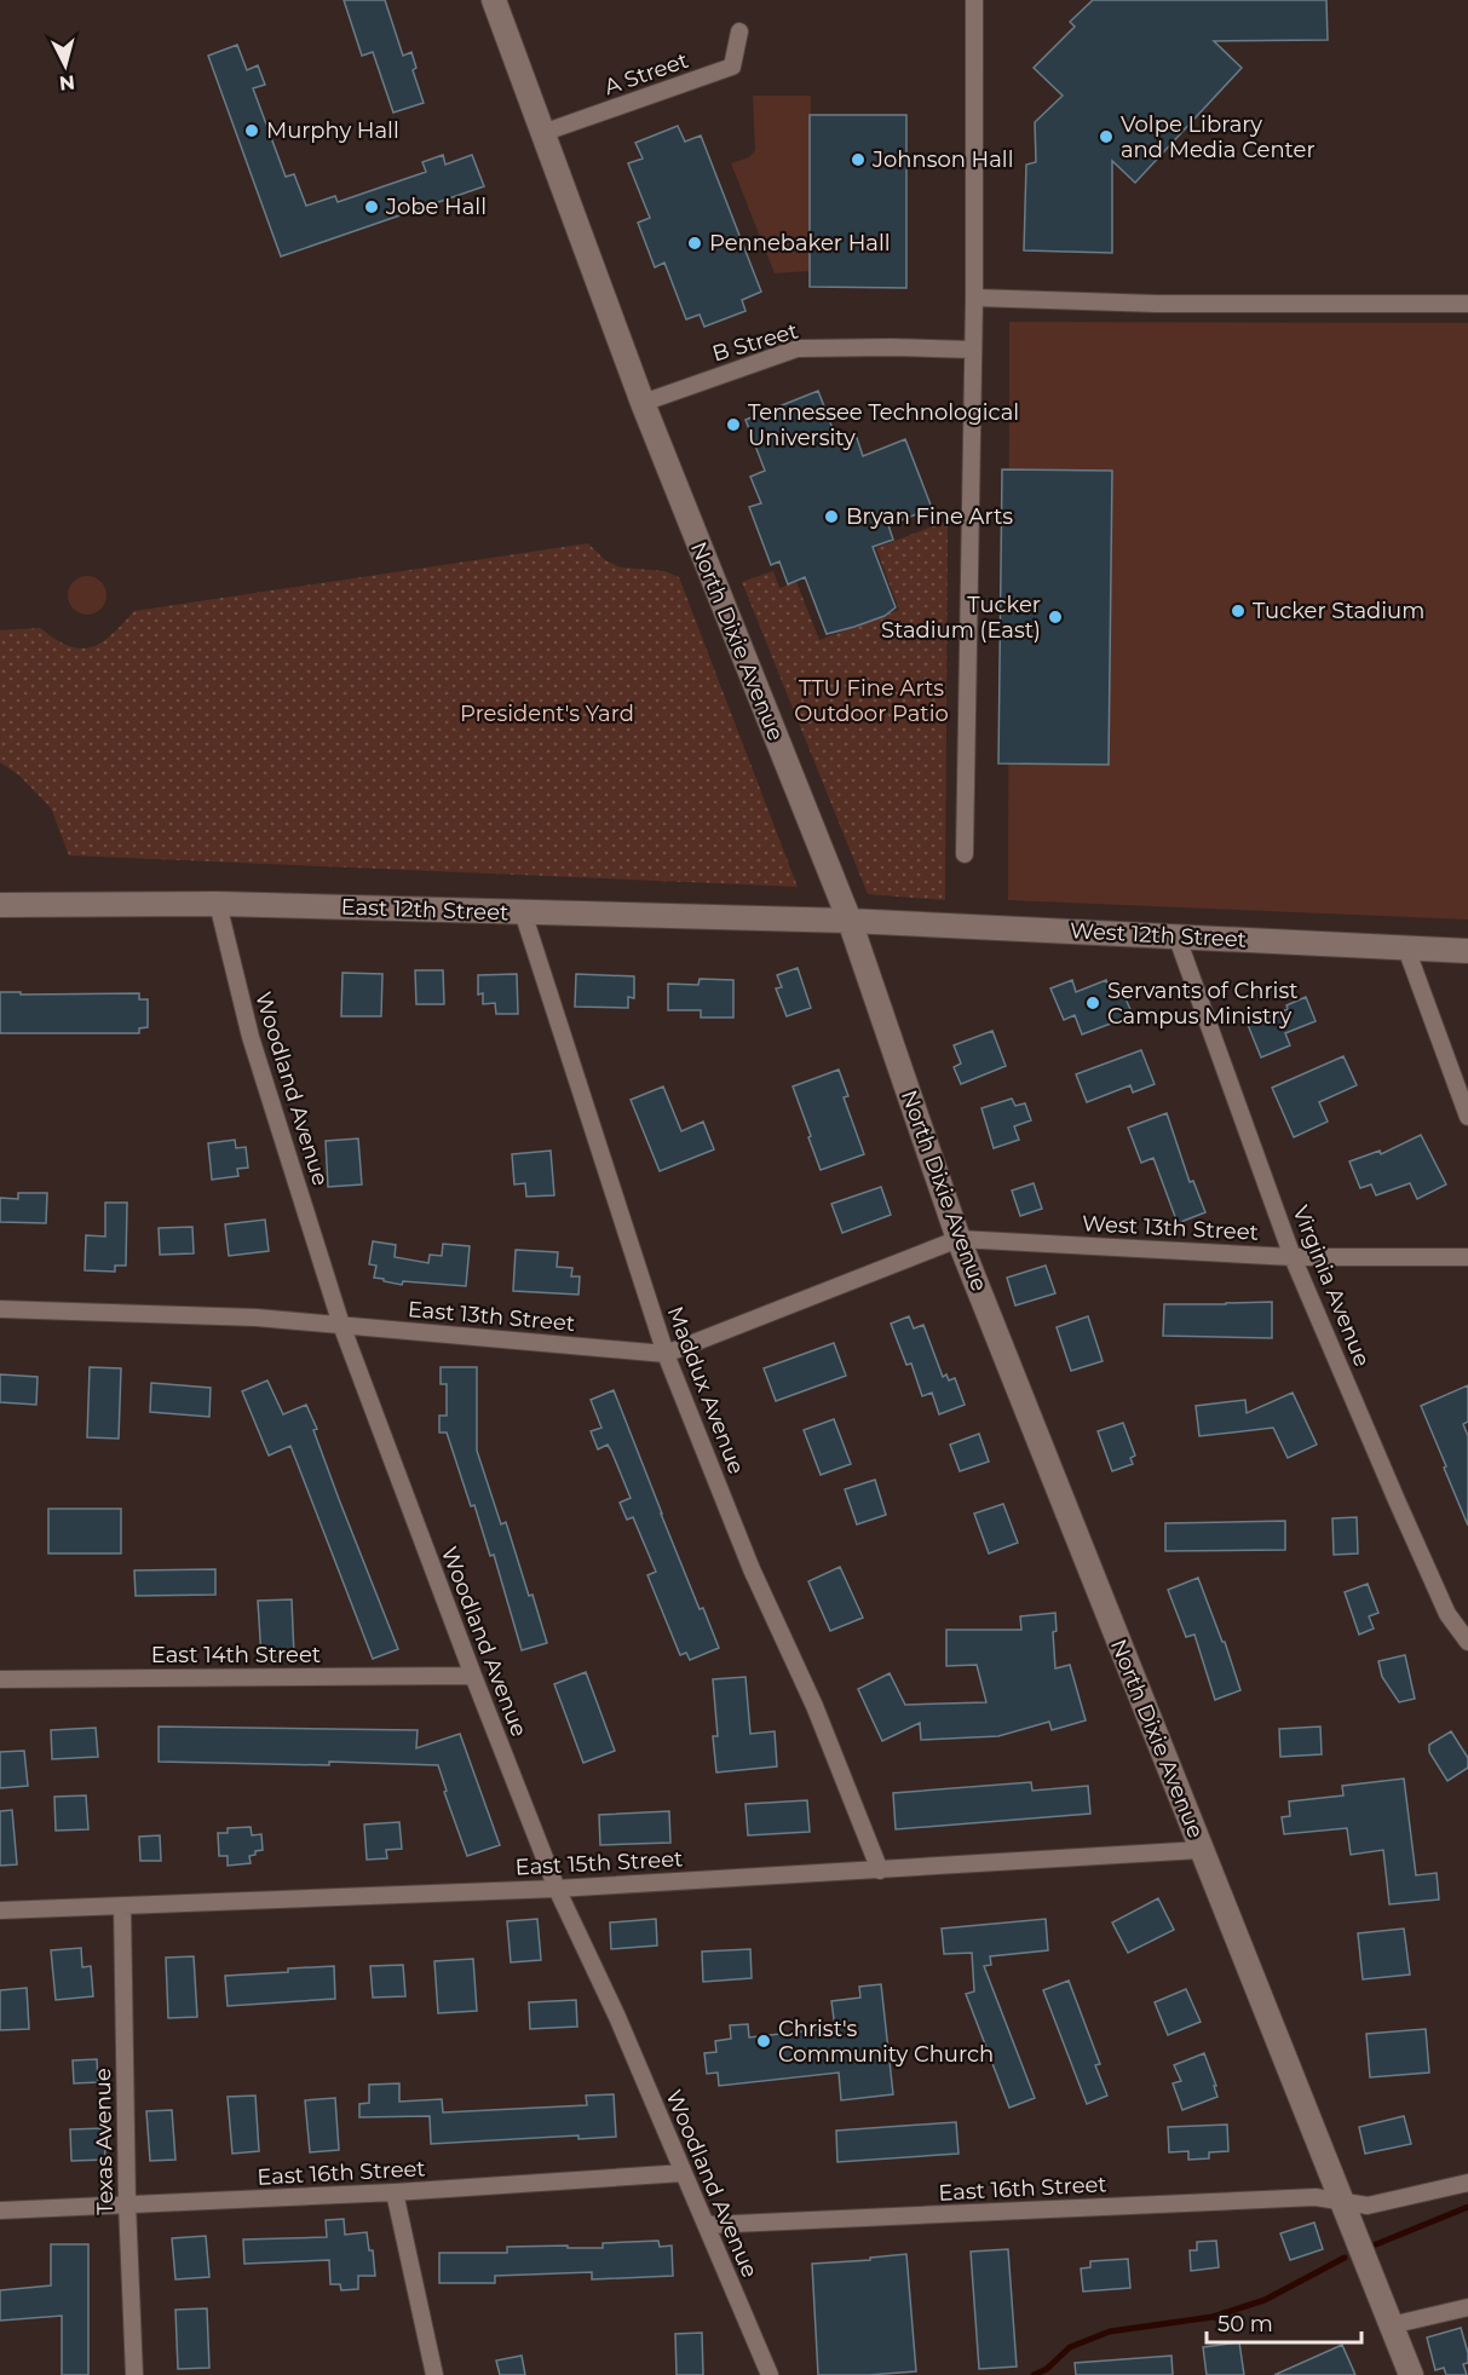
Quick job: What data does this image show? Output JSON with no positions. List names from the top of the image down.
{
  "streets": {
    "street": [
      "A Street",
      "B Street",
      "North Dixie Avenue",
      "East 12th Street",
      "West 12th Street",
      "Woodland Avenue",
      "West 13th Street",
      "Virginia Avenue",
      "East 13th Street",
      "Maddux Avenue",
      "East 14th Street",
      "East 15th Street",
      "Texas Avenue",
      "East 16th Street"
    ]
  },
  "crossings": [
    ["A Street", "North Dixie Avenue"],
    ["B Street", "North Dixie Avenue"],
    ["North Dixie Avenue", "East 12th Street"],
    ["North Dixie Avenue", "West 12th Street"],
    ["North Dixie Avenue", "West 13th Street"],
    ["North Dixie Avenue", "East 13th Street"],
    ["North Dixie Avenue", "East 15th Street"],
    ["North Dixie Avenue", "East 16th Street"],
    ["East 12th Street", "West 12th Street"],
    ["East 12th Street", "Woodland Avenue"],
    ["East 12th Street", "Maddux Avenue"],
    ["West 12th Street", "Virginia Avenue"],
    ["Woodland Avenue", "East 13th Street"],
    ["Woodland Avenue", "East 14th Street"],
    ["Woodland Avenue", "East 15th Street"],
    ["Woodland Avenue", "East 16th Street"],
    ["West 13th Street", "Virginia Avenue"],
    ["West 13th Street", "East 13th Street"],
    ["East 13th Street", "Maddux Avenue"],
    ["Maddux Avenue", "East 15th Street"],
    ["East 15th Street", "Texas Avenue"],
    ["Texas Avenue", "East 16th Street"]
  ],
  "parks": ["TTU Fine Arts Outdoor Patio", "President's Yard"],
  "places": [
    "Murphy Hall",
    "Volpe Library and Media Center",
    "Johnson Hall",
    "Jobe Hall",
    "Pennebaker Hall",
    "Tennessee Technological University",
    "Bryan Fine Arts",
    "Tucker Stadium",
    "Tucker Stadium (East)",
    "Servants of Christ Campus Ministry",
    "Christ's Community Church"
  ],
  "scale_bar": "50 m",
  "north": "bottom"
}
